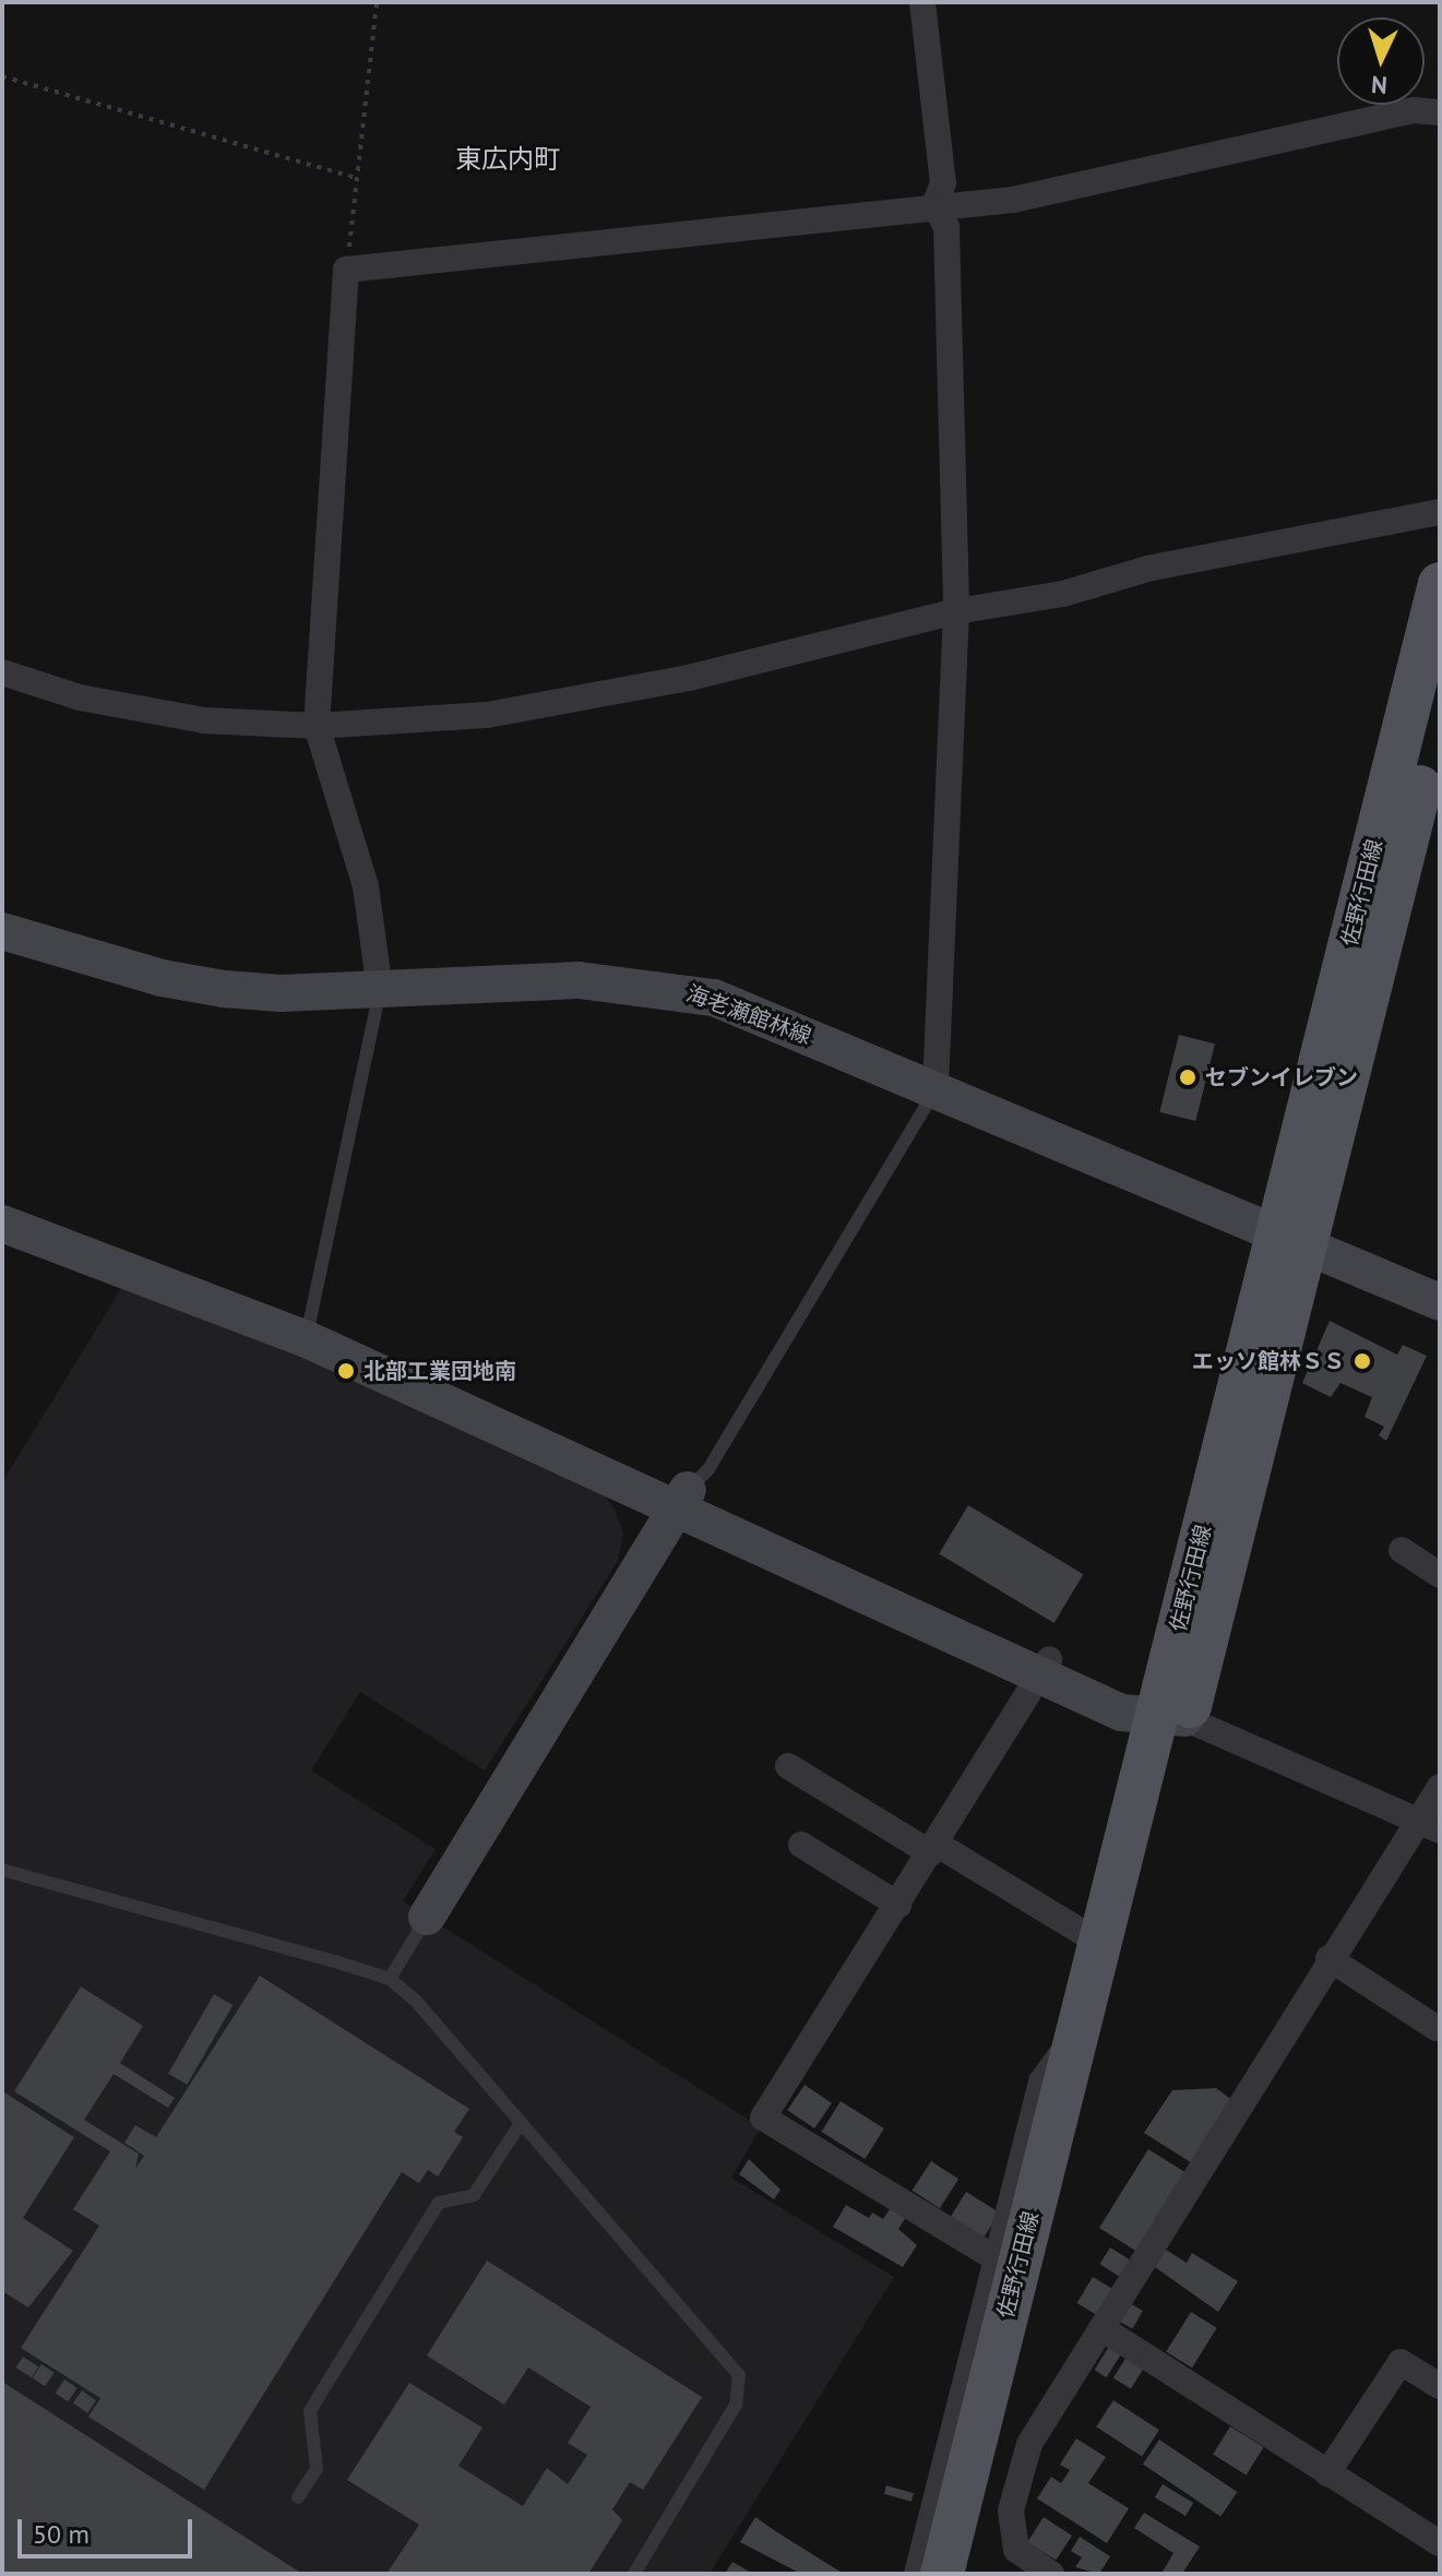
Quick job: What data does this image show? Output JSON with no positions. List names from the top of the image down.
{
  "streets": {
    "main road": ["佐野行田線"],
    "street": ["海老瀬館林線"]
  },
  "crossings": [
    ["佐野行田線", "海老瀬館林線"]
  ],
  "districts": ["東広内町"],
  "places": ["セブンイレブン", "エッソ館林ＳＳ", "北部工業団地南"],
  "scale_bar": "50 m",
  "north": "bottom"
}
